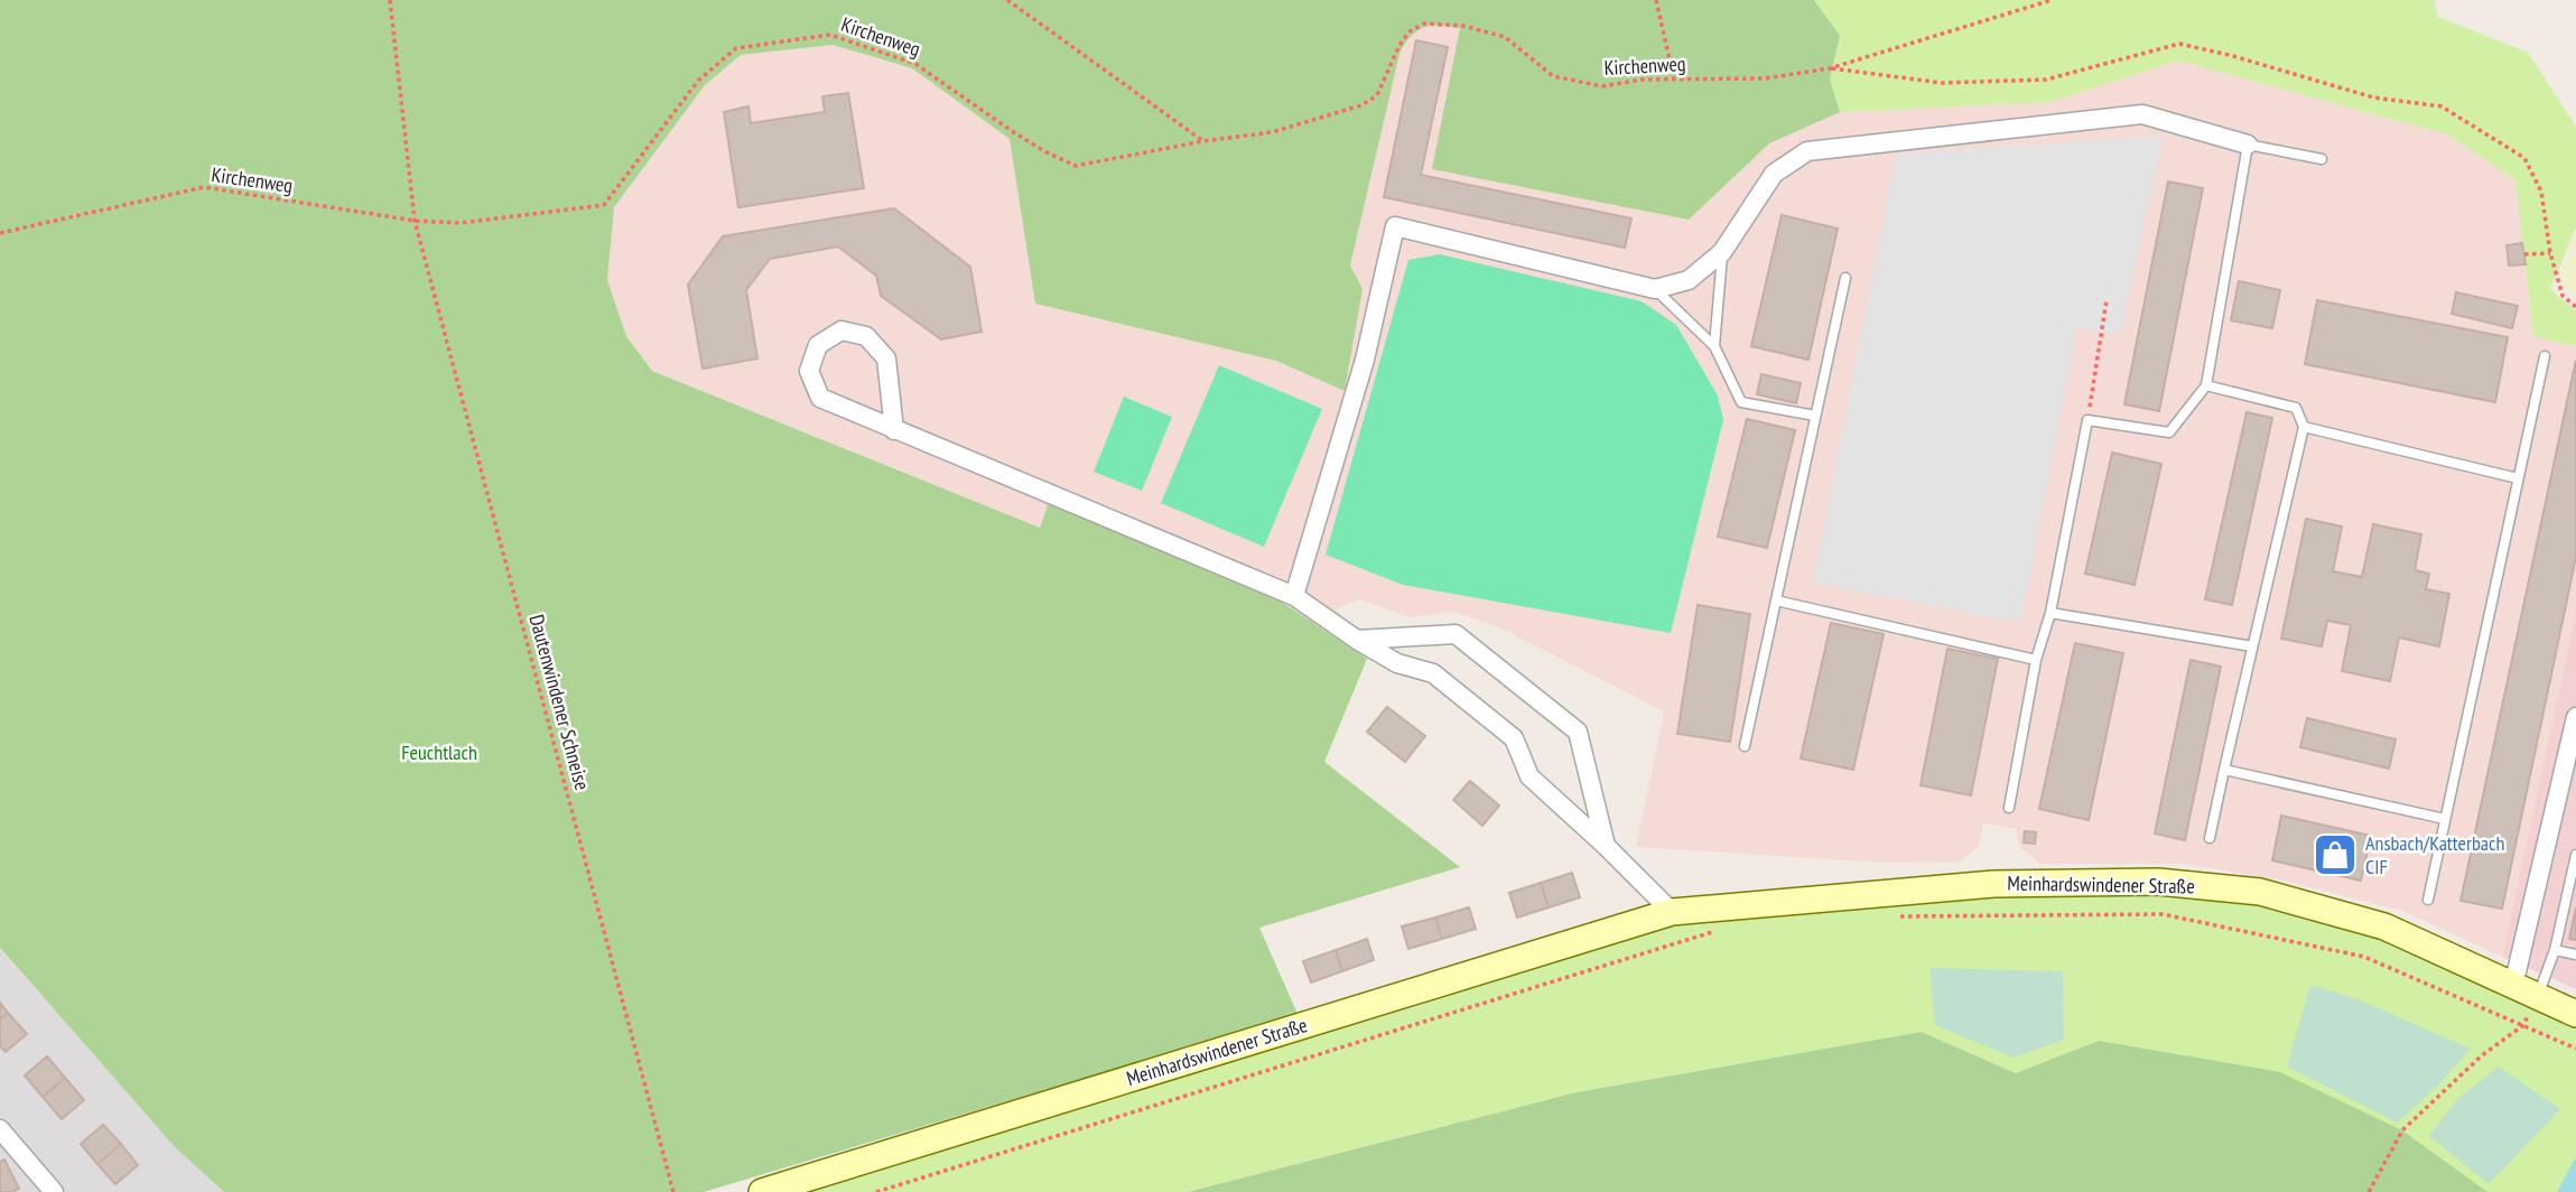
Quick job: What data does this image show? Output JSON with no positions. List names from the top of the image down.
{
  "streets": {
    "street": ["Meinhardswindener Straße"],
    "path": ["Kirchenweg", "Dautenwindener Schneise"]
  },
  "crossings": [
    ["Kirchenweg", "Dautenwindener Schneise"]
  ],
  "parks": ["Feuchtlach"],
  "places": {
    "shop": ["Ansbach/Katterbach CIF"]
  }
}
